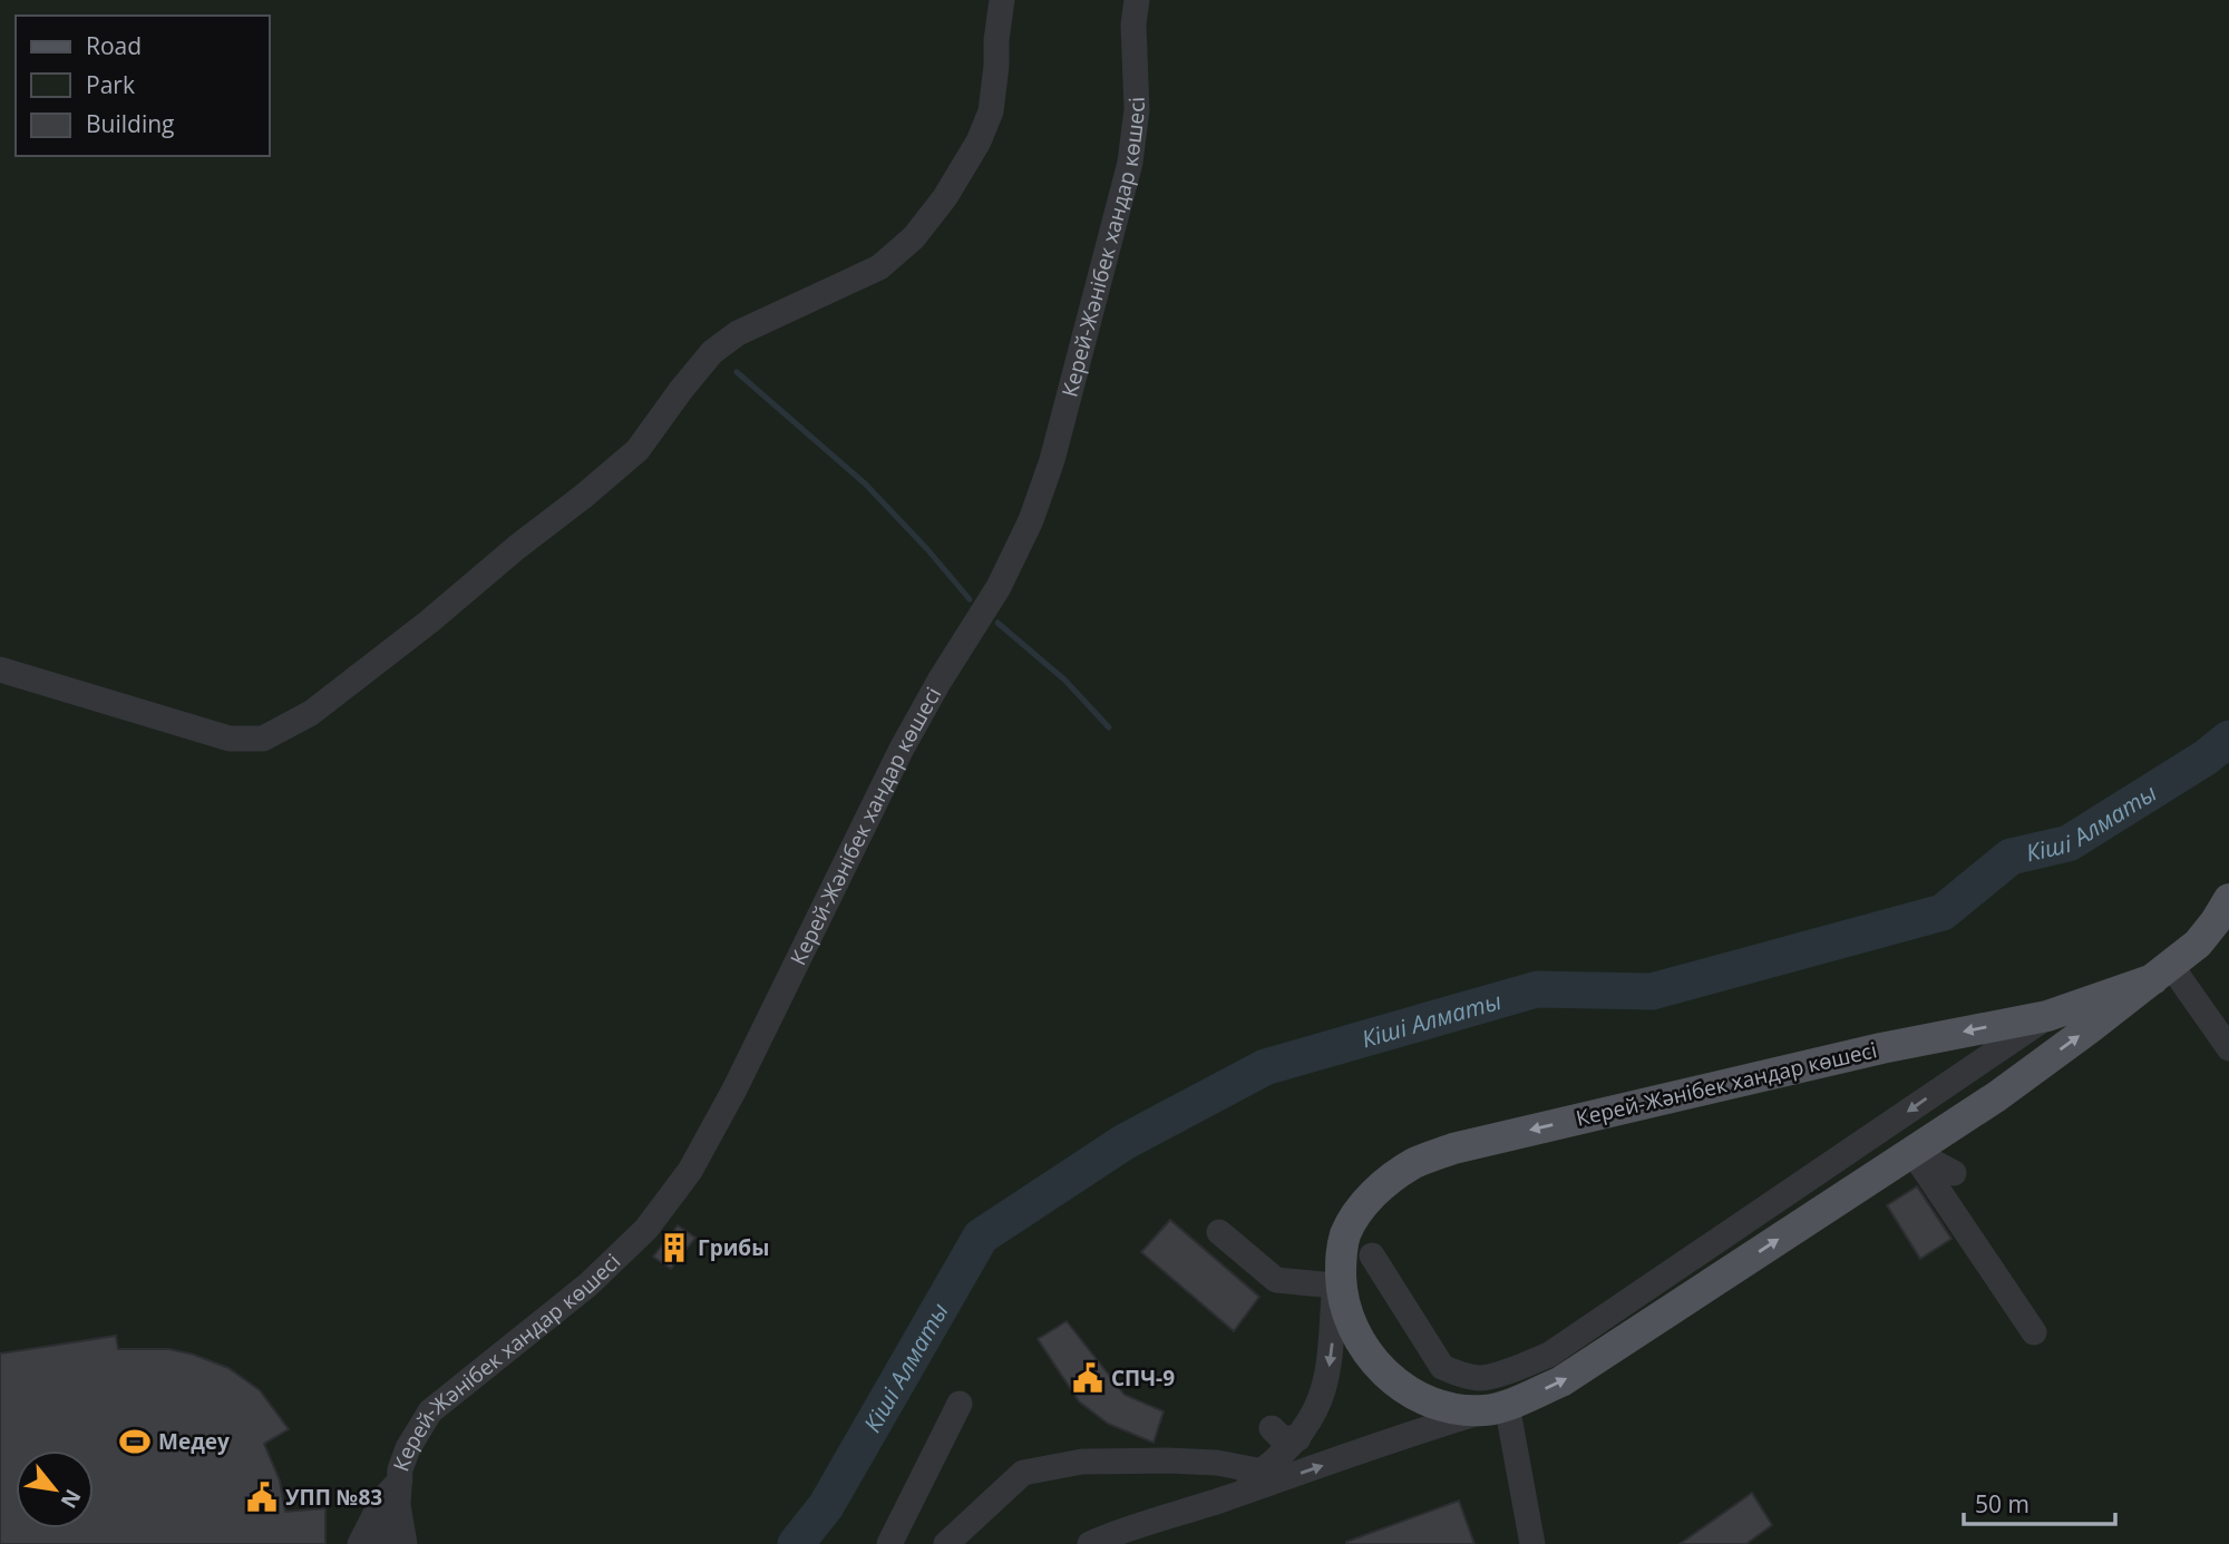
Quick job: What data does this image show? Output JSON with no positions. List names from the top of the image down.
{
  "streets": {
    "main road": ["Керей-Жәнібек хандар көшесі"]
  },
  "water": ["Кіші Алматы"],
  "places": {
    "building": ["Грибы"],
    "public building": ["СПЧ-9", "УПП №83"],
    "sports": ["Медеу"]
  },
  "legend": ["Road", "Park", "Building"],
  "scale_bar": "50 m",
  "north": "bottom right"
}
